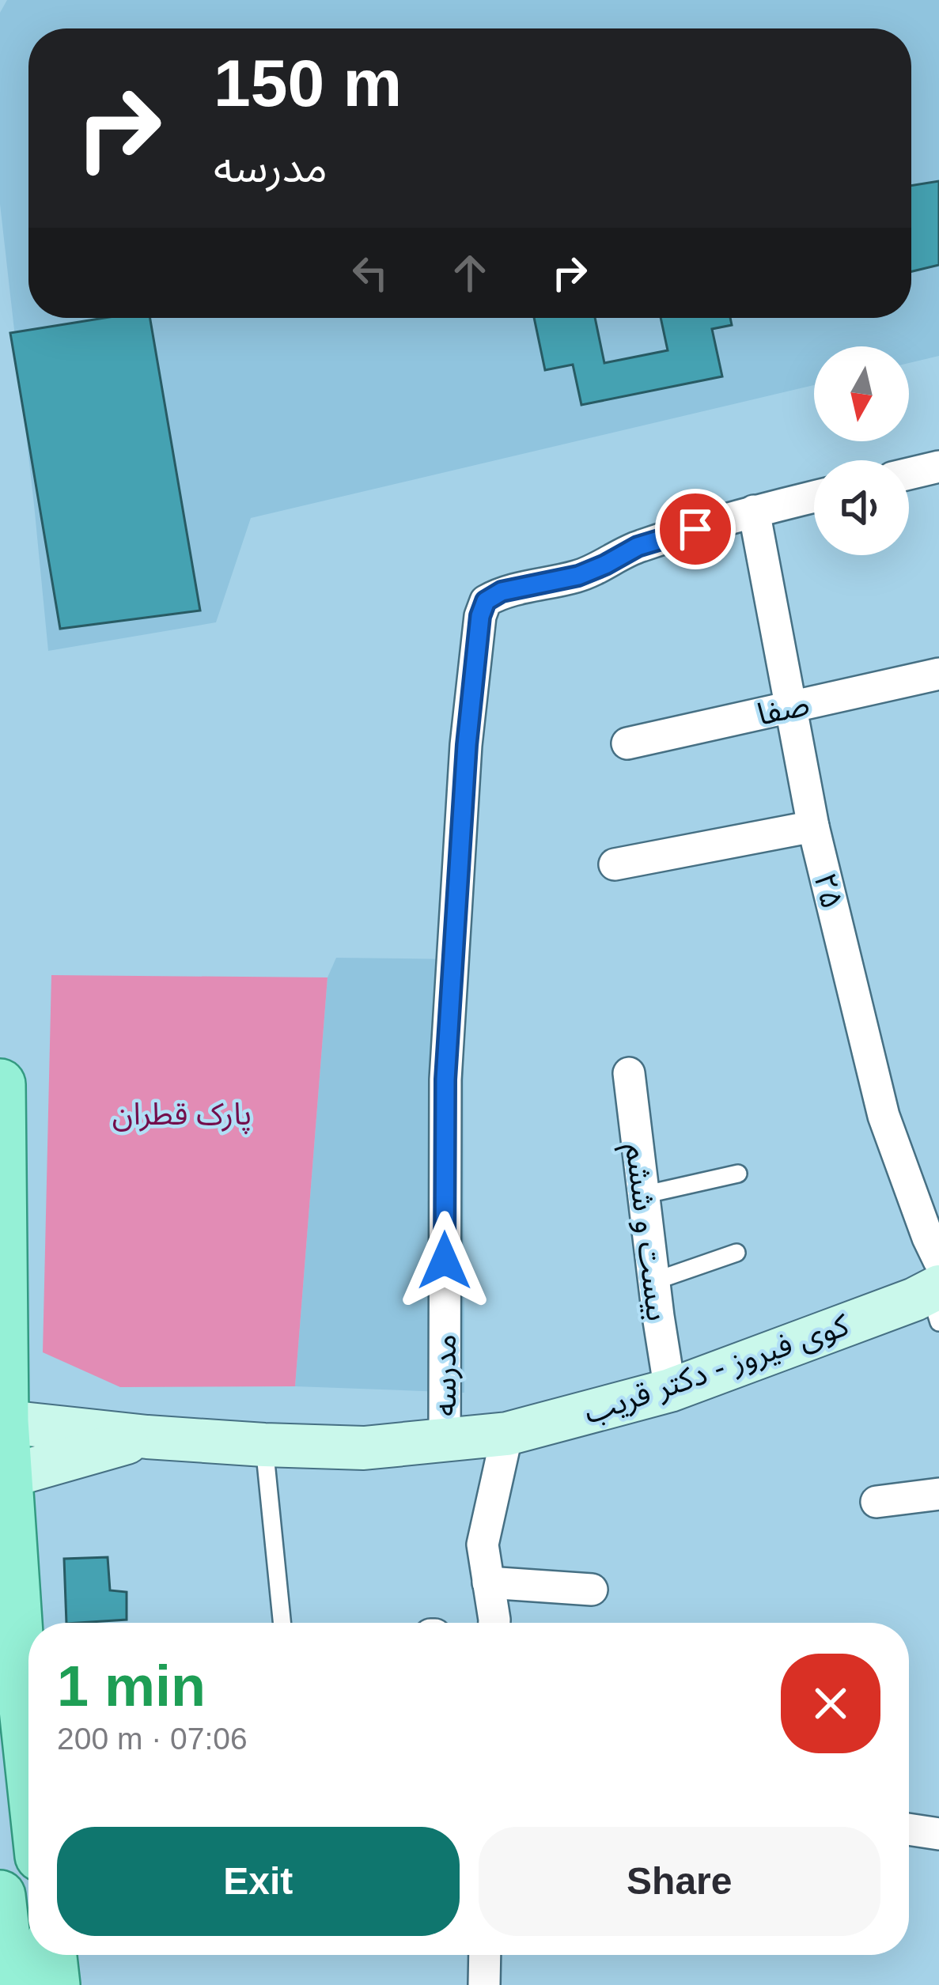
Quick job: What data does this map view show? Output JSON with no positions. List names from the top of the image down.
{
  "streets": {
    "main road": ["کوی فیروز - دکتر قریب"],
    "street": [
      "صفا",
      "۲۵",
      "بیست و ششم",
      "مدرسه"
    ]
  },
  "crossings": [
    ["صفا", "۲۵"],
    ["۲۵", "کوی فیروز - دکتر قریب"],
    ["۲۵", "مدرسه"],
    ["بیست و ششم", "کوی فیروز - دکتر قریب"],
    ["کوی فیروز - دکتر قریب", "مدرسه"]
  ],
  "parks": ["پارک قطران"],
  "north": "bottom",
  "page": {
    "turn": ["150 m", "مدرسه"],
    "heading": ["1 min", "200 m · 07:06"],
    "buttons": ["Exit", "Share"]
  }
}
